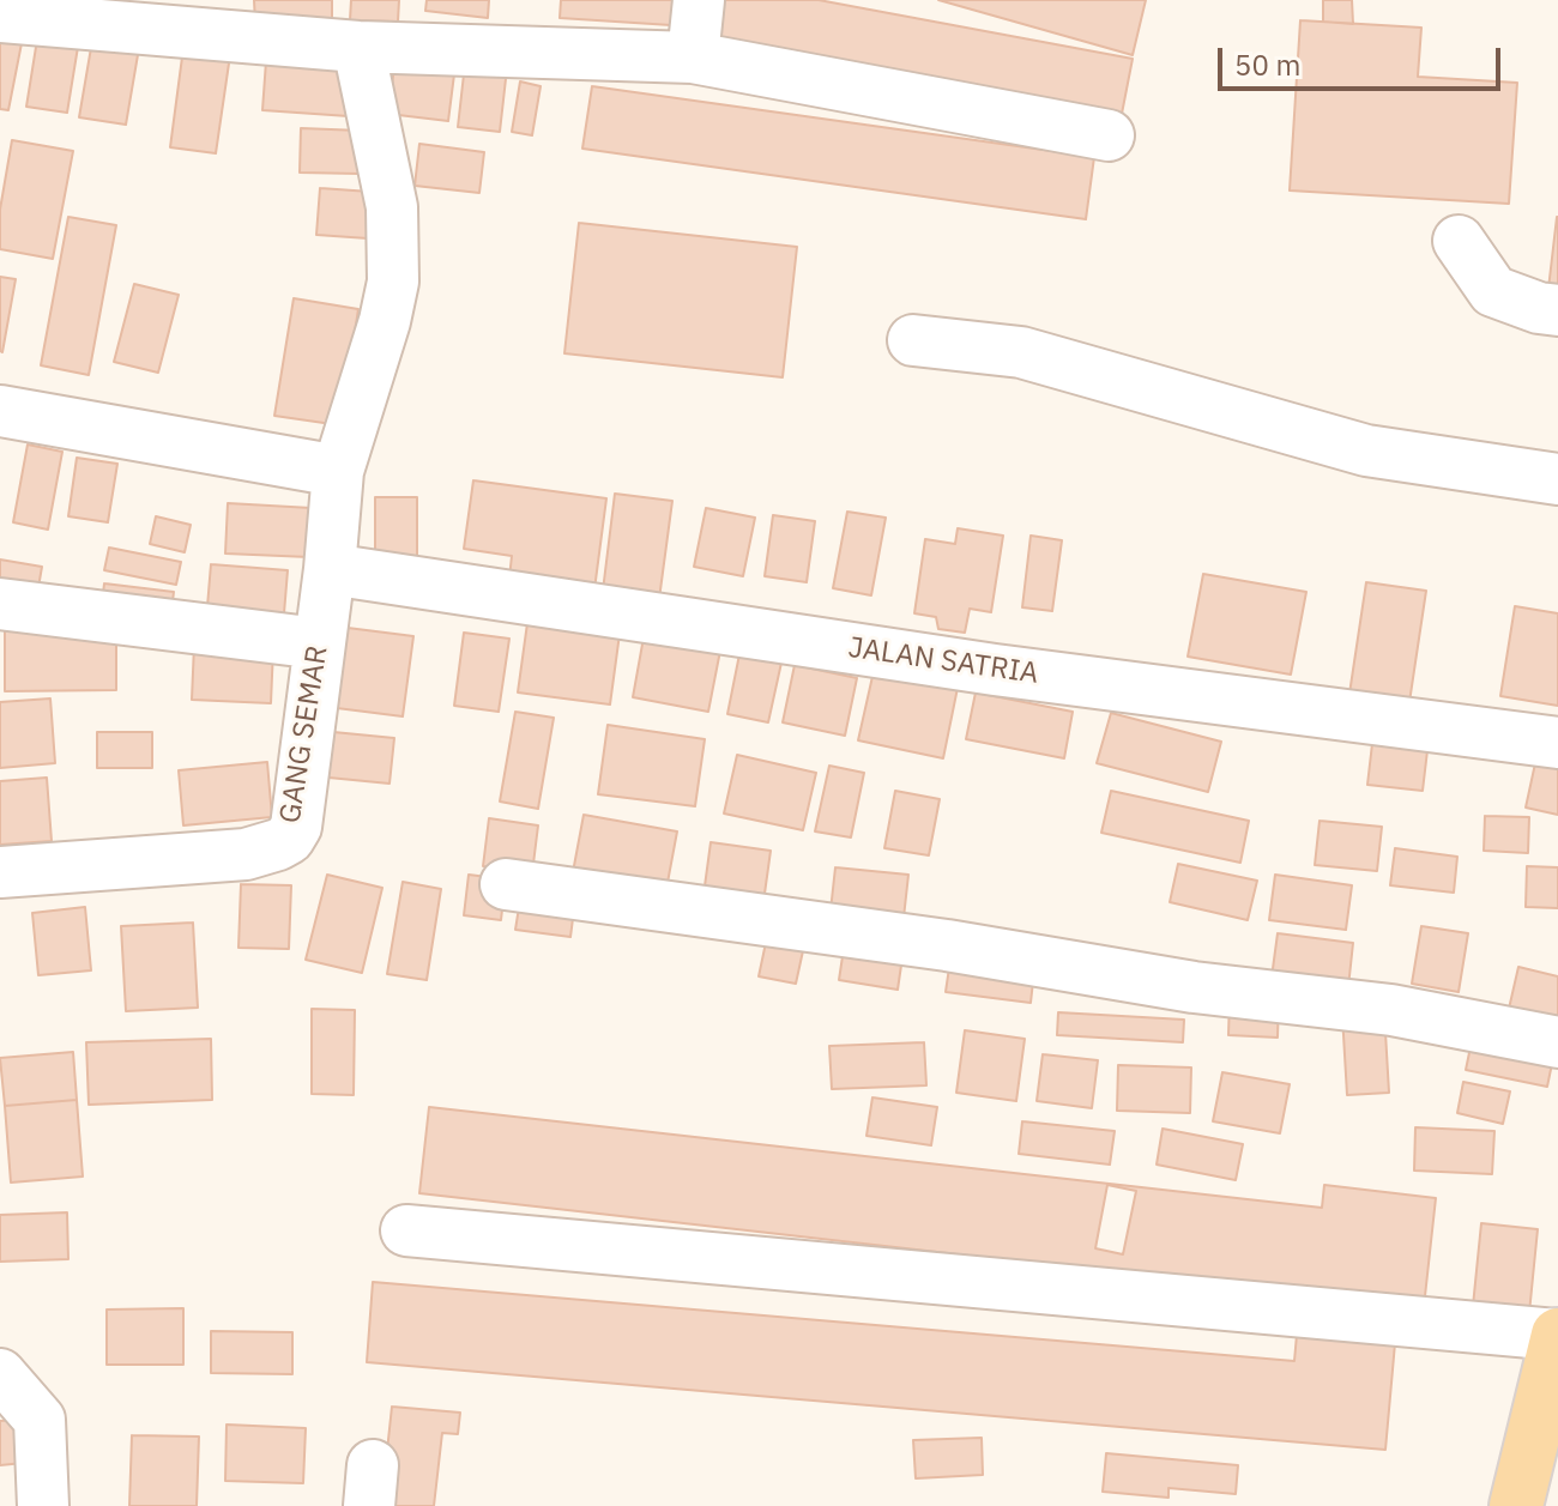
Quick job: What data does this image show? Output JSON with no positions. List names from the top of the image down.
{
  "streets": {
    "street": ["JALAN SATRIA", "GANG SEMAR"]
  },
  "crossings": [
    ["JALAN SATRIA", "GANG SEMAR"]
  ],
  "scale_bar": "50 m"
}
